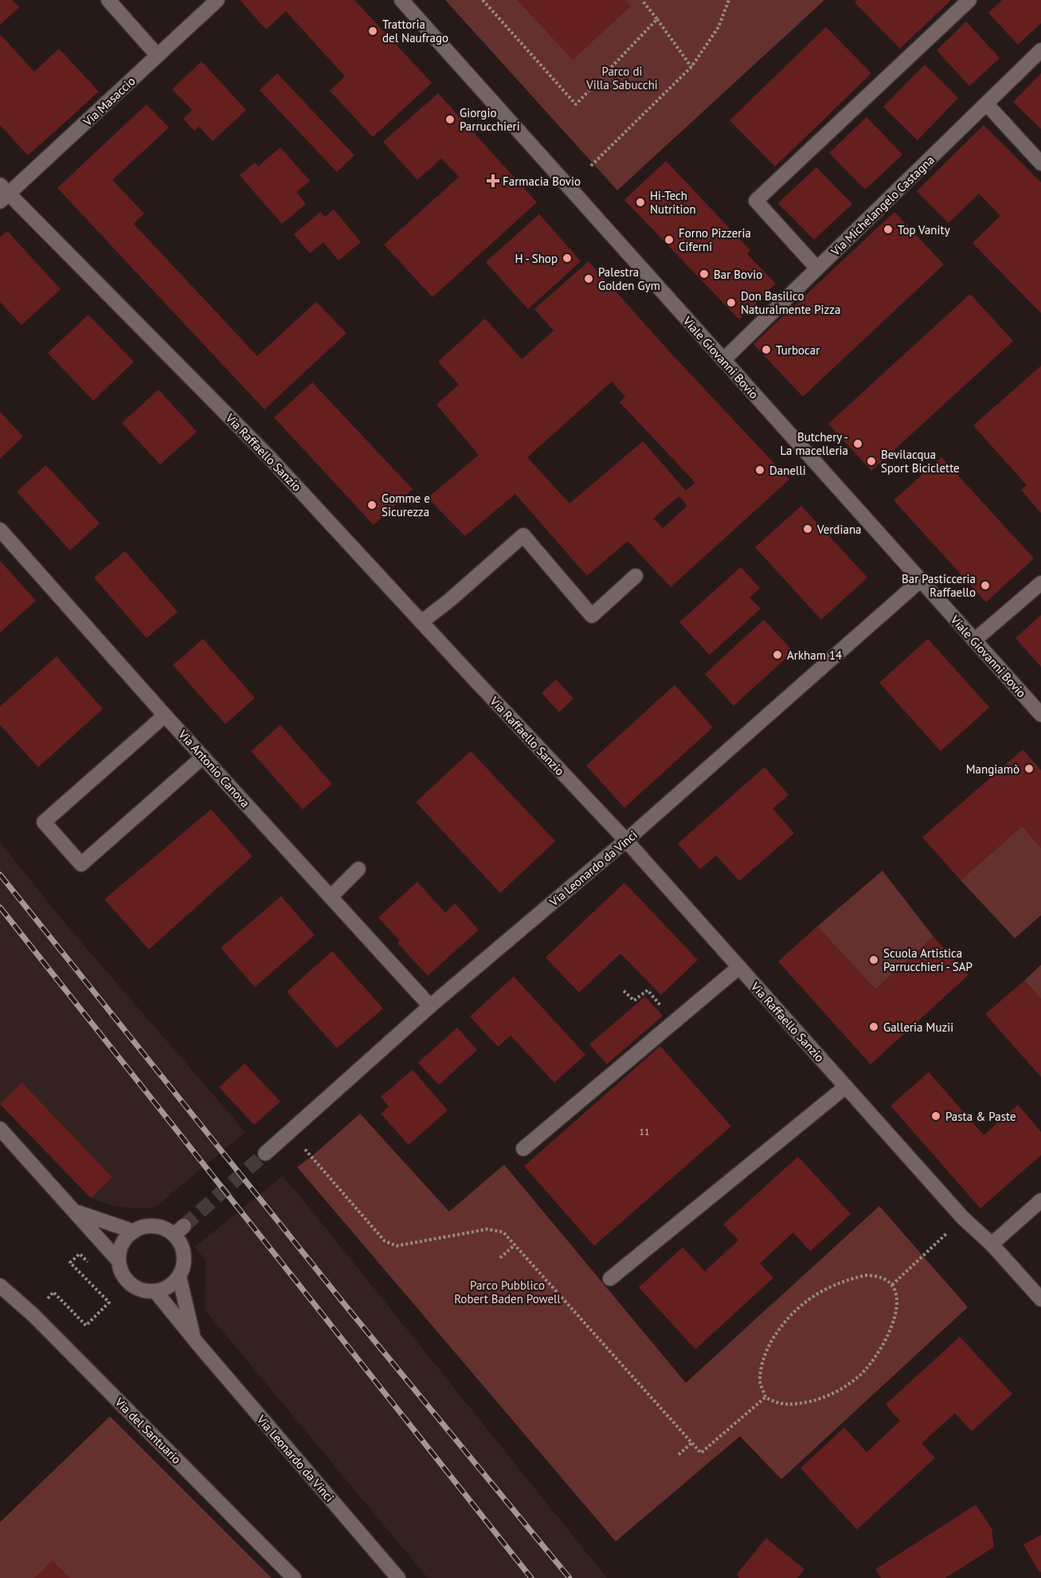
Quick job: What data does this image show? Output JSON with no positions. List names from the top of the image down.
{
  "streets": {
    "street": [
      "Via Masaccio",
      "Via Michelangelo Castagna",
      "Viale Giovanni Bovio",
      "Via Raffaello Sanzio",
      "Via Antonio Canova",
      "Via Leonardo da Vinci",
      "Via del Santuario"
    ]
  },
  "crossings": [
    ["Via Masaccio", "Via Raffaello Sanzio"],
    ["Via Michelangelo Castagna", "Viale Giovanni Bovio"],
    ["Viale Giovanni Bovio", "Via Leonardo da Vinci"],
    ["Via Raffaello Sanzio", "Via Leonardo da Vinci"],
    ["Via Antonio Canova", "Via Leonardo da Vinci"]
  ],
  "parks": ["Parco di Villa Sabucchi", "Parco Pubblico Robert Baden Powell"],
  "places": {
    "other": [
      "Trattoria del Naufrago",
      "Giorgio Parrucchieri",
      "Hi-Tech Nutrition",
      "Top Vanity",
      "Forno Pizzeria Ciferni",
      "H - Shop",
      "Bar Bovio",
      "Palestra Golden Gym",
      "Don Basilico Naturalmente Pizza",
      "Turbocar",
      "Butchery - La macelleria",
      "Bevilacqua Sport Biciclette",
      "Danelli",
      "Gomme e Sicurezza",
      "Verdiana",
      "Bar Pasticceria Raffaello",
      "Arkham 14",
      "Mangiamò",
      "Scuola Artistica Parrucchieri - SAP",
      "Galleria Muzii",
      "Pasta & Paste"
    ],
    "health": ["Farmacia Bovio"]
  },
  "house_numbers": ["11"]
}
